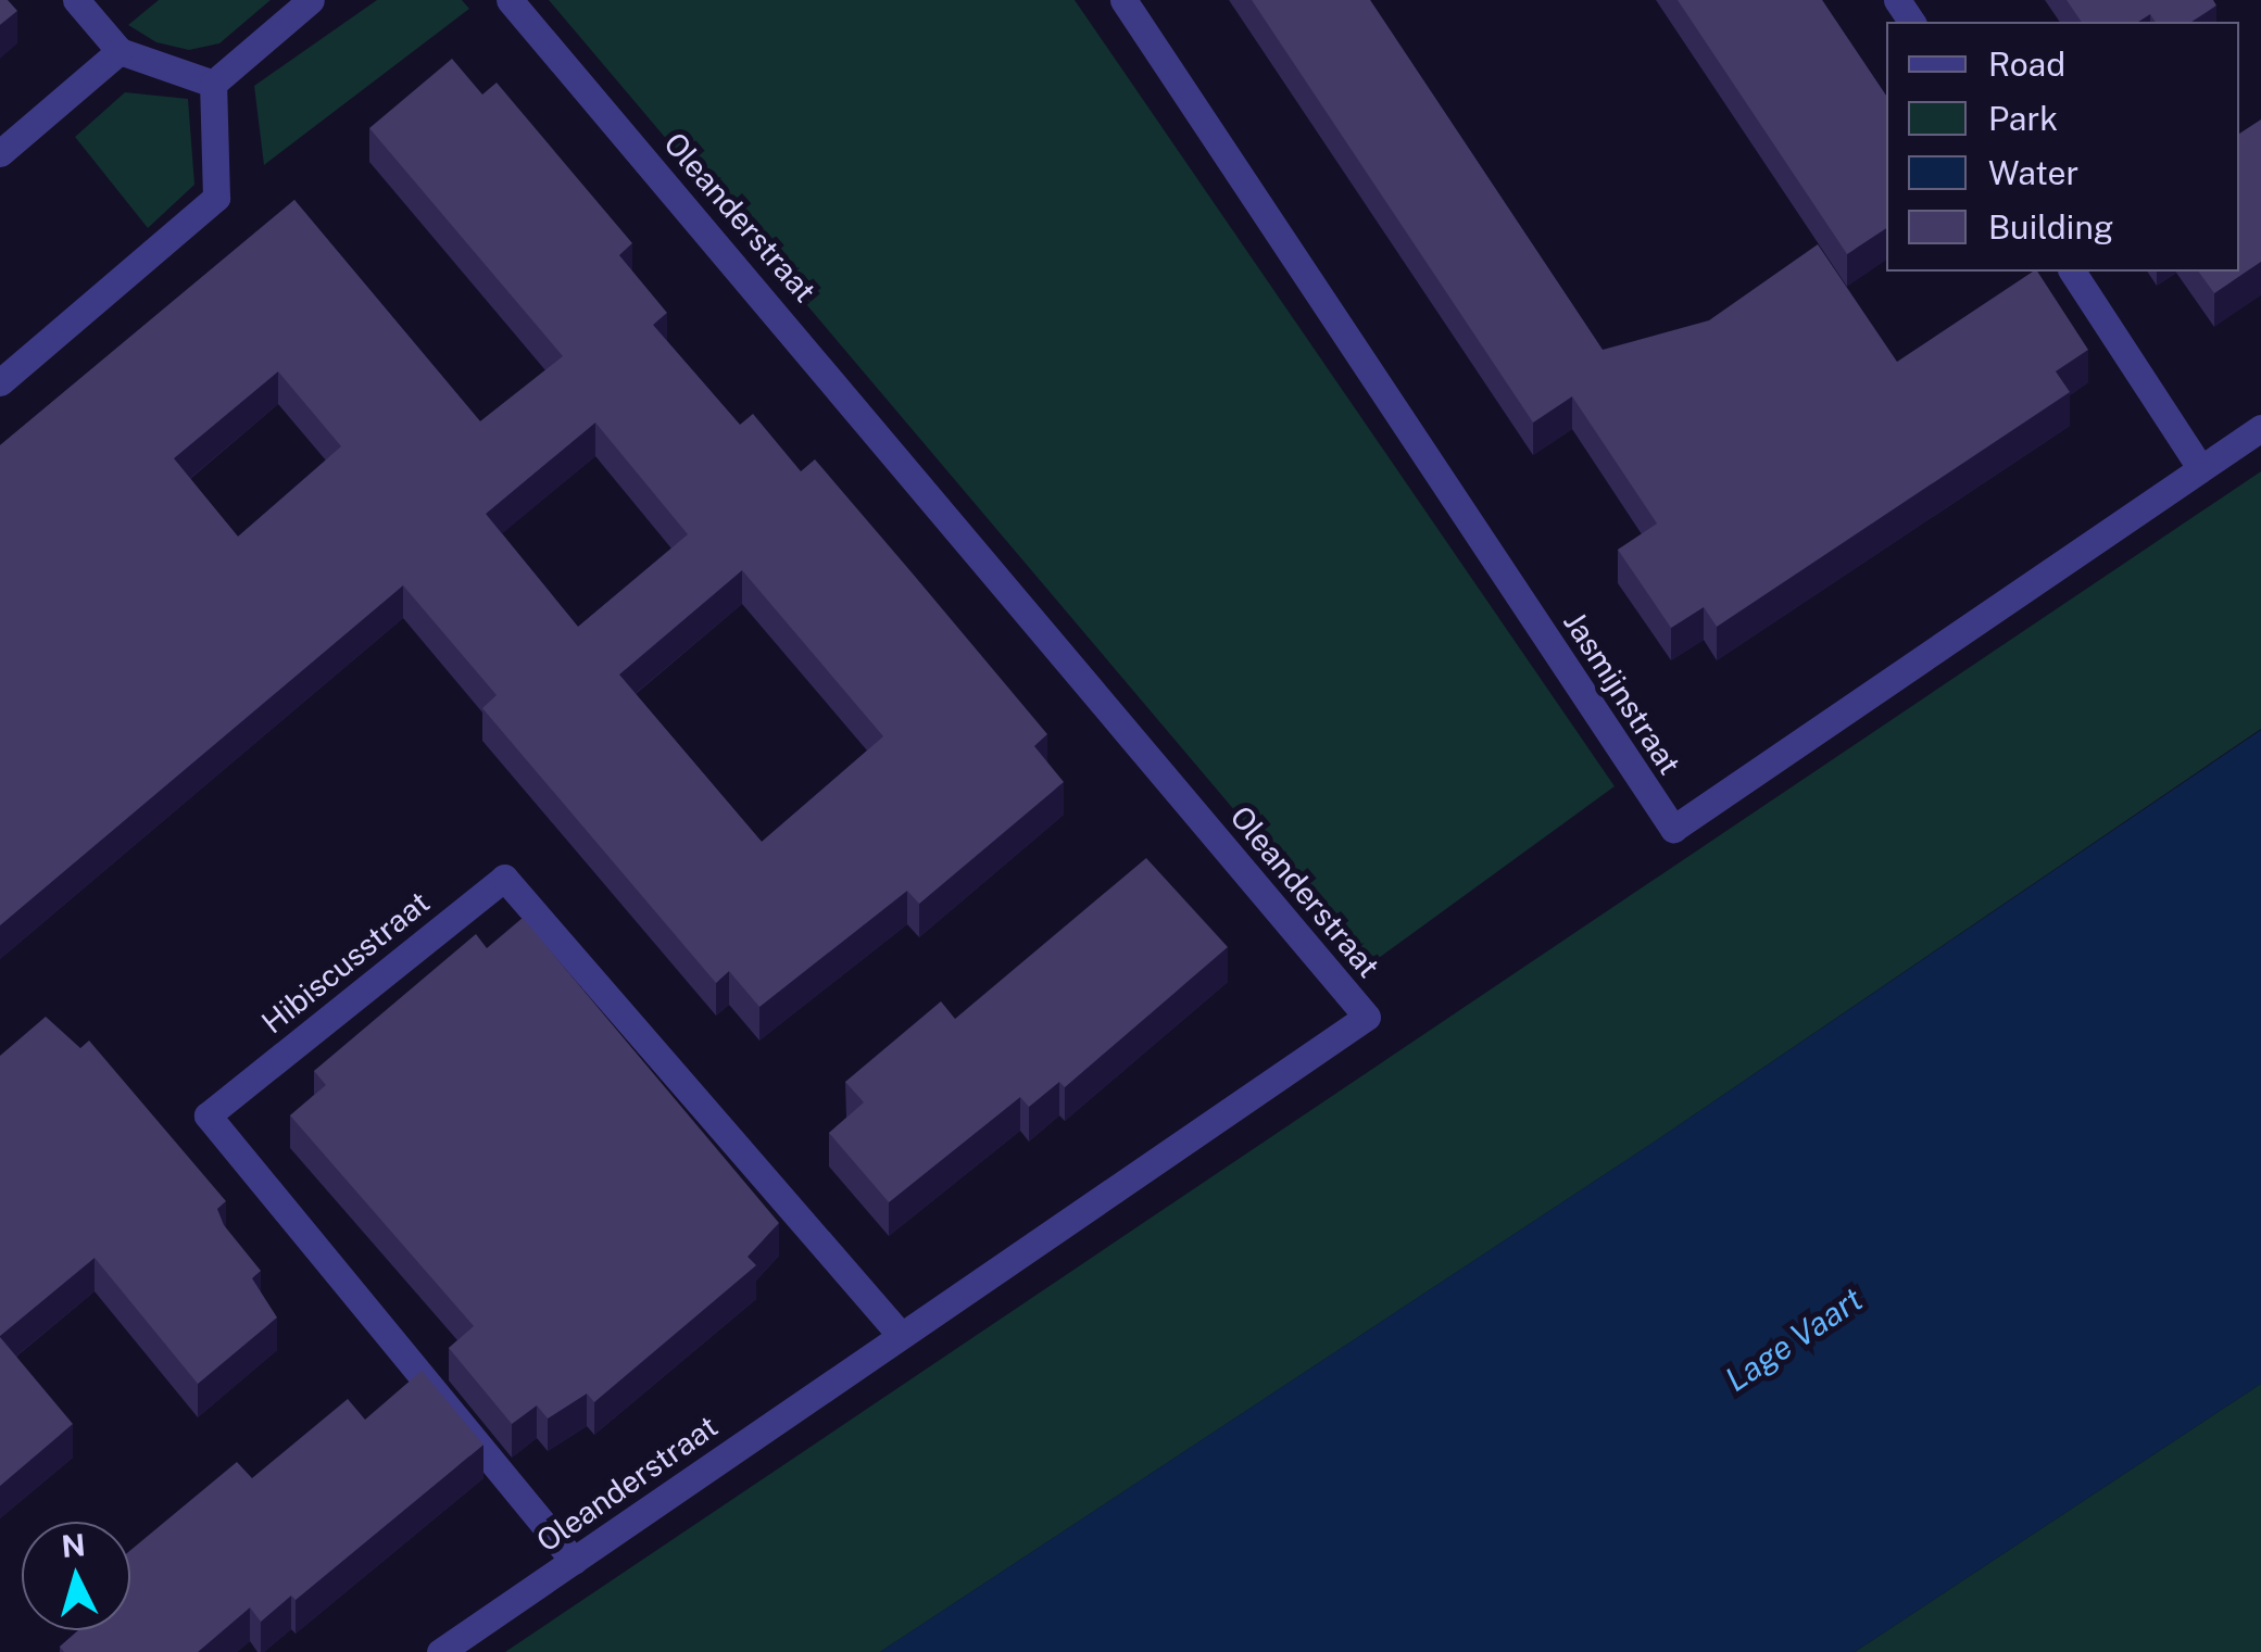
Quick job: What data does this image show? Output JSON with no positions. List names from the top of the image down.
{
  "streets": {
    "street": ["Oleanderstraat", "Jasmijnstraat", "Hibiscusstraat"]
  },
  "crossings": [
    ["Oleanderstraat", "Hibiscusstraat"]
  ],
  "water": ["Lage Vaart"],
  "legend": [
    "Road",
    "Park",
    "Water",
    "Building"
  ],
  "north": "top"
}
